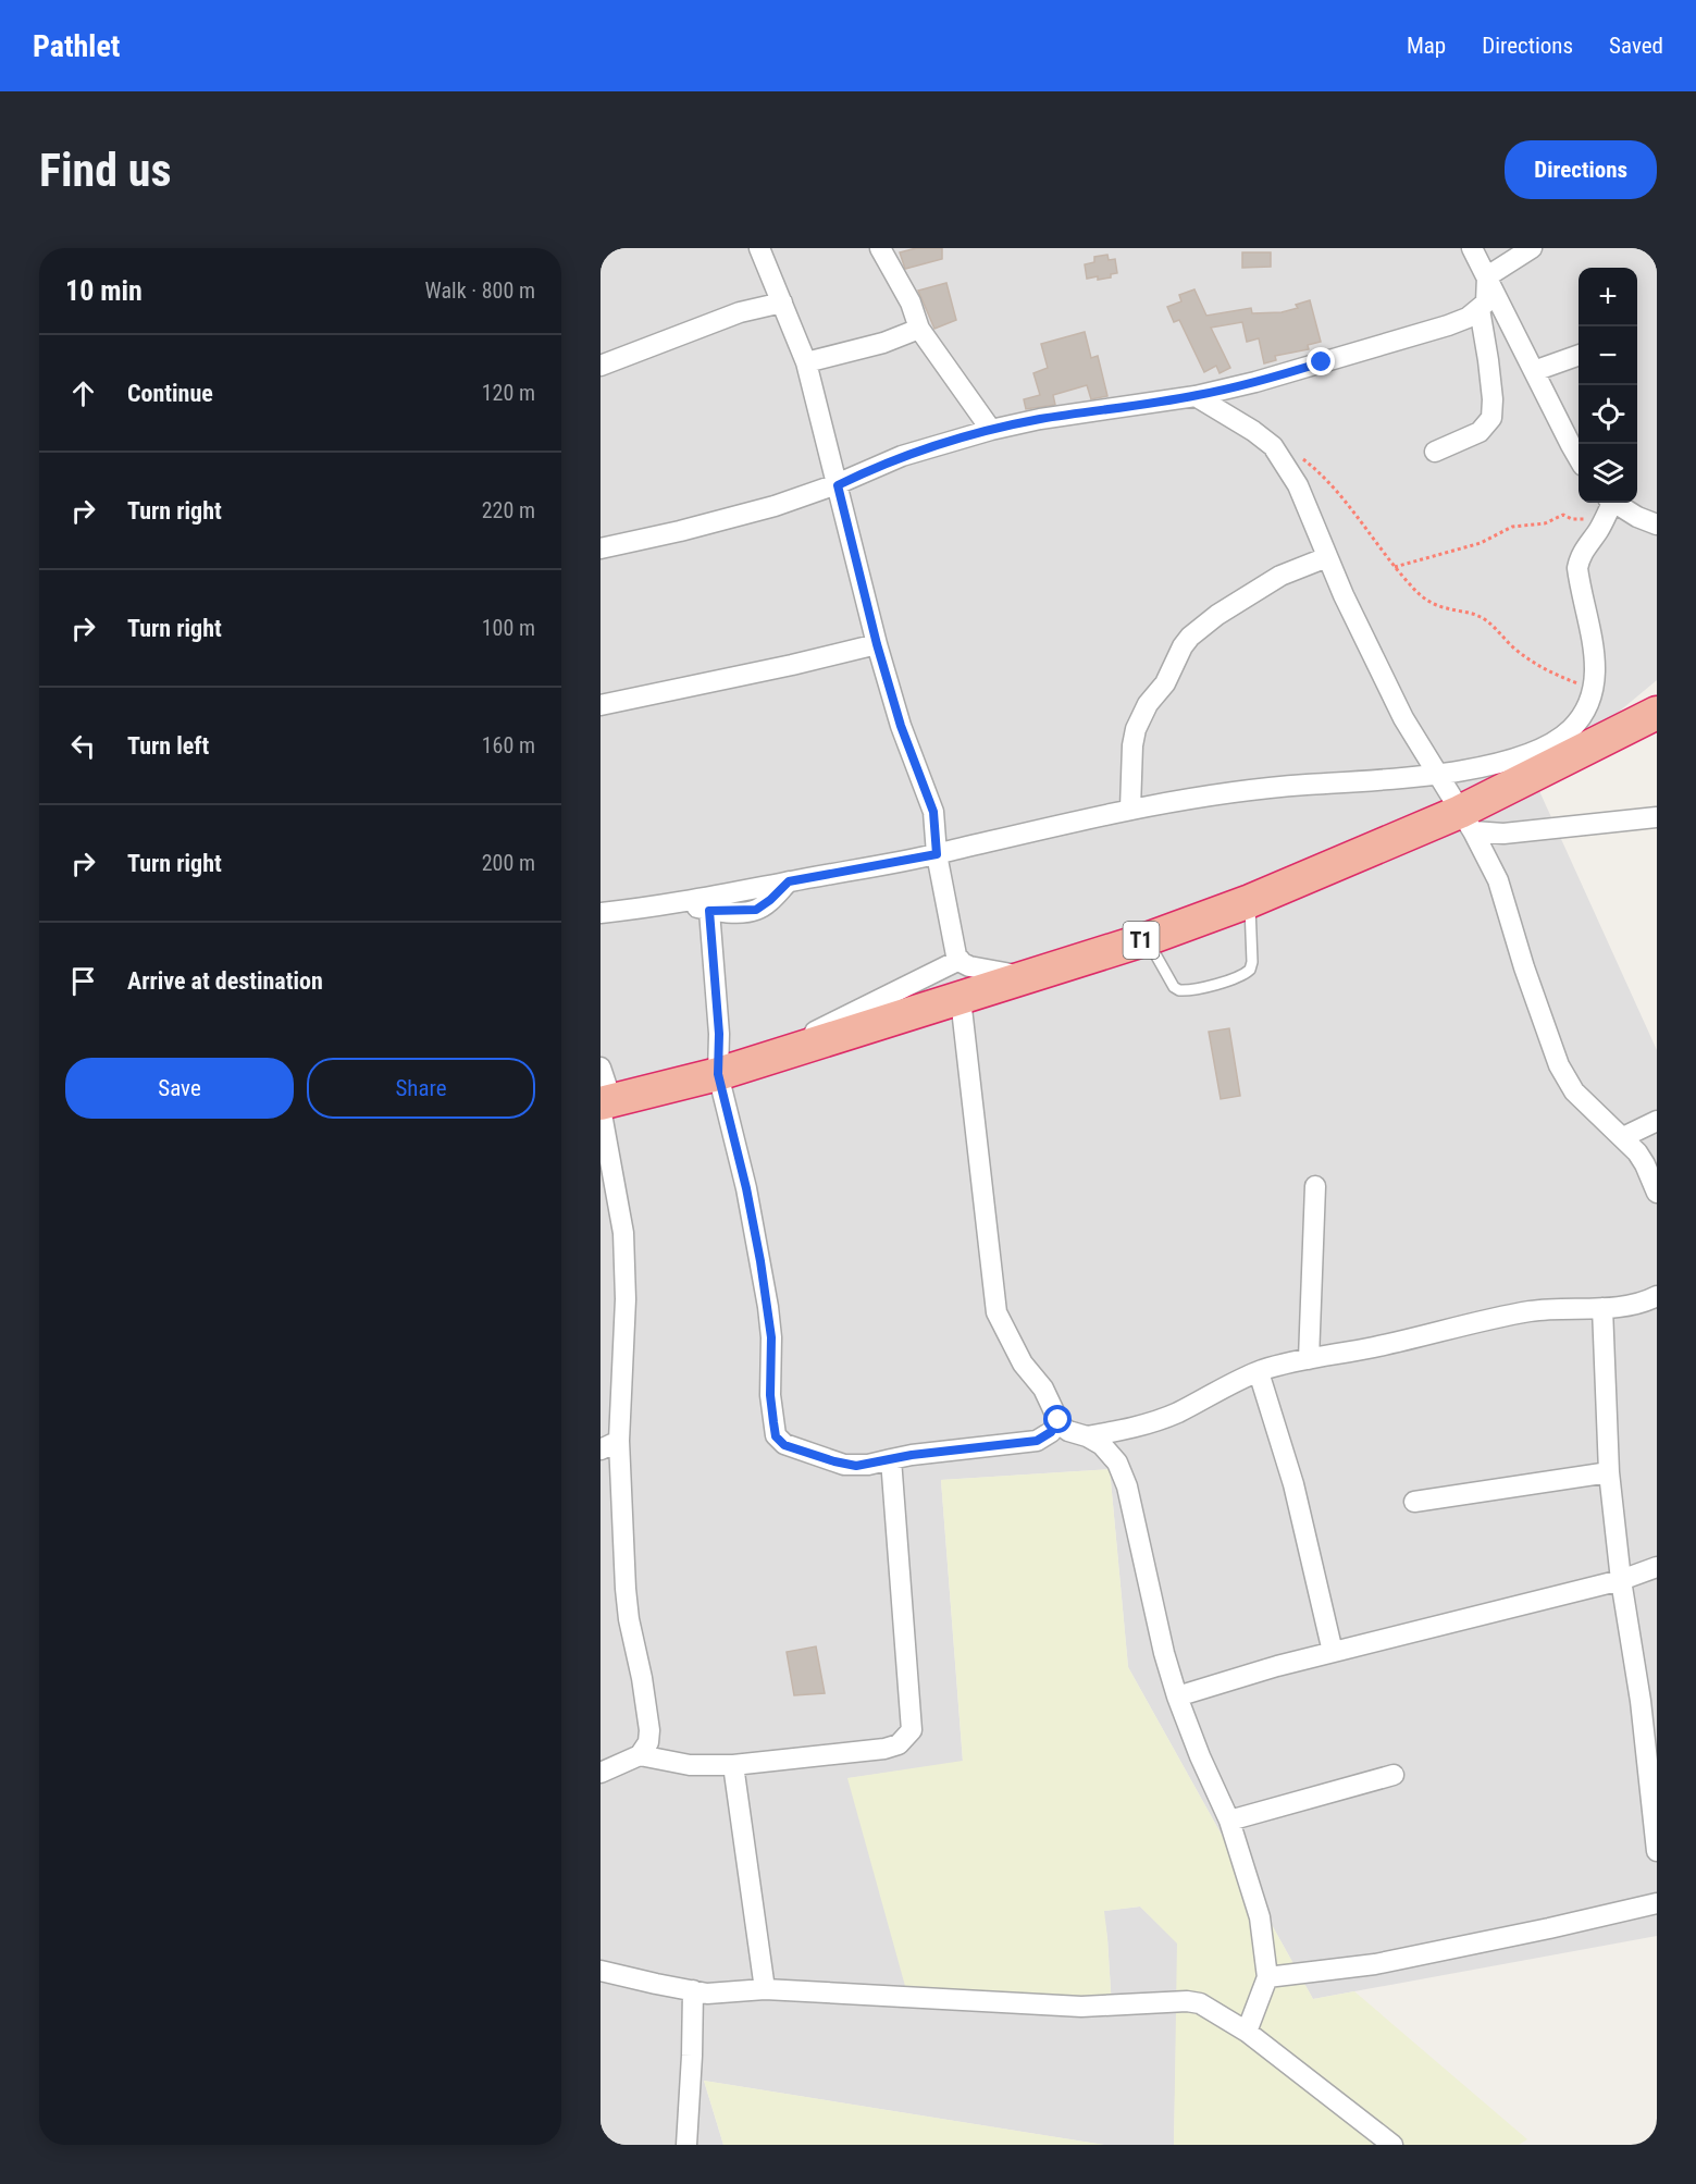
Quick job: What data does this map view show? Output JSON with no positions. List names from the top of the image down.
{
  "streets": {
    "highway": ["T1"]
  },
  "page": {
    "header": "Pathlet",
    "nav": ["Map", "Directions", "Saved"],
    "buttons": [
      "Directions",
      ["Save", "Share"]
    ],
    "title": "Find us",
    "heading": ["10 min", "Walk · 800 m"],
    "map_buttons": ["+", "−"],
    "list": [
      ["Continue", "120 m"],
      ["Turn right", "220 m"],
      ["Turn right", "100 m"],
      ["Turn left", "160 m"],
      ["Turn right", "200 m"],
      "Arrive at destination"
    ]
  }
}
